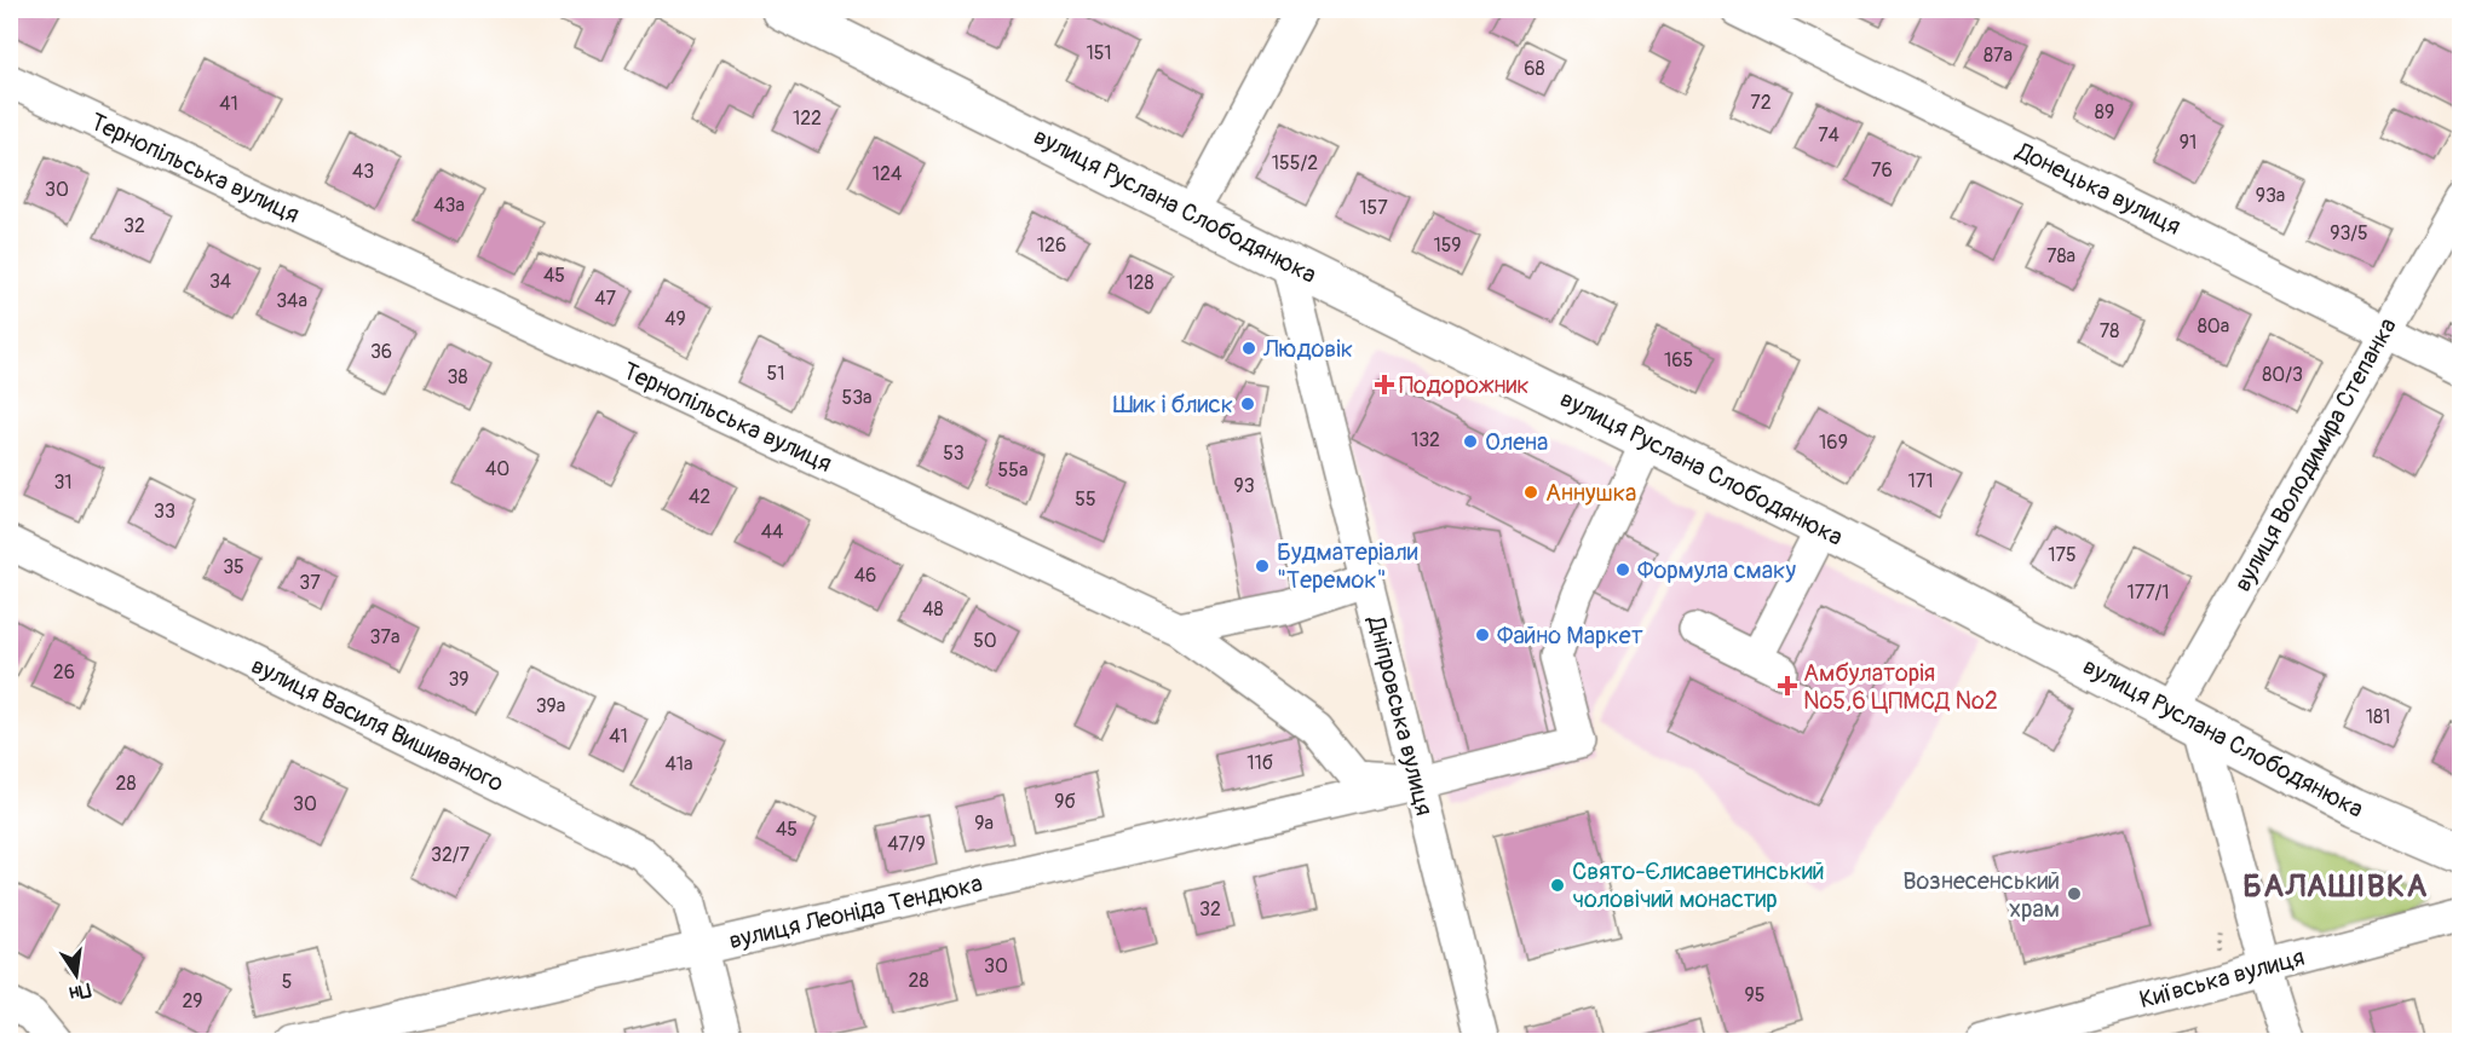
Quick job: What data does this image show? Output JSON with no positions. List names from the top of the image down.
{
  "streets": {
    "main road": ["вулиця Руслана Слободянюка"],
    "street": [
      "Тернопільська вулиця",
      "Донецька вулиця",
      "вулиця Володимира Степанка",
      "Дніпровська вулиця",
      "вулиця Василя Вишиваного",
      "вулиця Леоніда Тендюка",
      "Київська вулиця"
    ]
  },
  "crossings": [
    ["Тернопільська вулиця", "Дніпровська вулиця"],
    ["Тернопільська вулиця", "вулиця Леоніда Тендюка"],
    ["Донецька вулиця", "вулиця Володимира Степанка"],
    ["вулиця Руслана Слободянюка", "вулиця Володимира Степанка"],
    ["вулиця Руслана Слободянюка", "Дніпровська вулиця"],
    ["вулиця Руслана Слободянюка", "вулиця Леоніда Тендюка"],
    ["Дніпровська вулиця", "вулиця Леоніда Тендюка"],
    ["вулиця Василя Вишиваного", "вулиця Леоніда Тендюка"]
  ],
  "districts": ["БАЛАШІВКА"],
  "places": {
    "other": [
      "Людовік",
      "Шик і блиск",
      "Олена",
      "Аннушка",
      "Будматеріали \"Теремок\"",
      "Формула смаку",
      "Файно Маркет",
      "Свято-Єлисаветинський чоловічий монастир",
      "Вознесенський храм"
    ],
    "health": ["Подорожник", "Амбулаторія №5,6 ЦПМСД №2"]
  },
  "house_numbers": [
    "151",
    "87а",
    "68",
    "72",
    "41",
    "89",
    "122",
    "74",
    "91",
    "155/2",
    "76",
    "43",
    "124",
    "30",
    "93а",
    "43а",
    "157",
    "32",
    "93/5",
    "126",
    "159",
    "78а",
    "45",
    "34",
    "128",
    "47",
    "34а",
    "49",
    "80а",
    "78",
    "36",
    "165",
    "51",
    "80/3",
    "38",
    "53а",
    "132",
    "169",
    "53",
    "40",
    "55а",
    "171",
    "31",
    "93",
    "42",
    "55",
    "33",
    "44",
    "175",
    "35",
    "46",
    "37",
    "177/1",
    "48",
    "37а",
    "50",
    "26",
    "39",
    "39а",
    "181",
    "41",
    "11б",
    "41а",
    "28",
    "9б",
    "30",
    "9а",
    "45",
    "47/9",
    "32/7",
    "32",
    "30",
    "28",
    "5",
    "95",
    "29"
  ],
  "north": "bottom"
}
